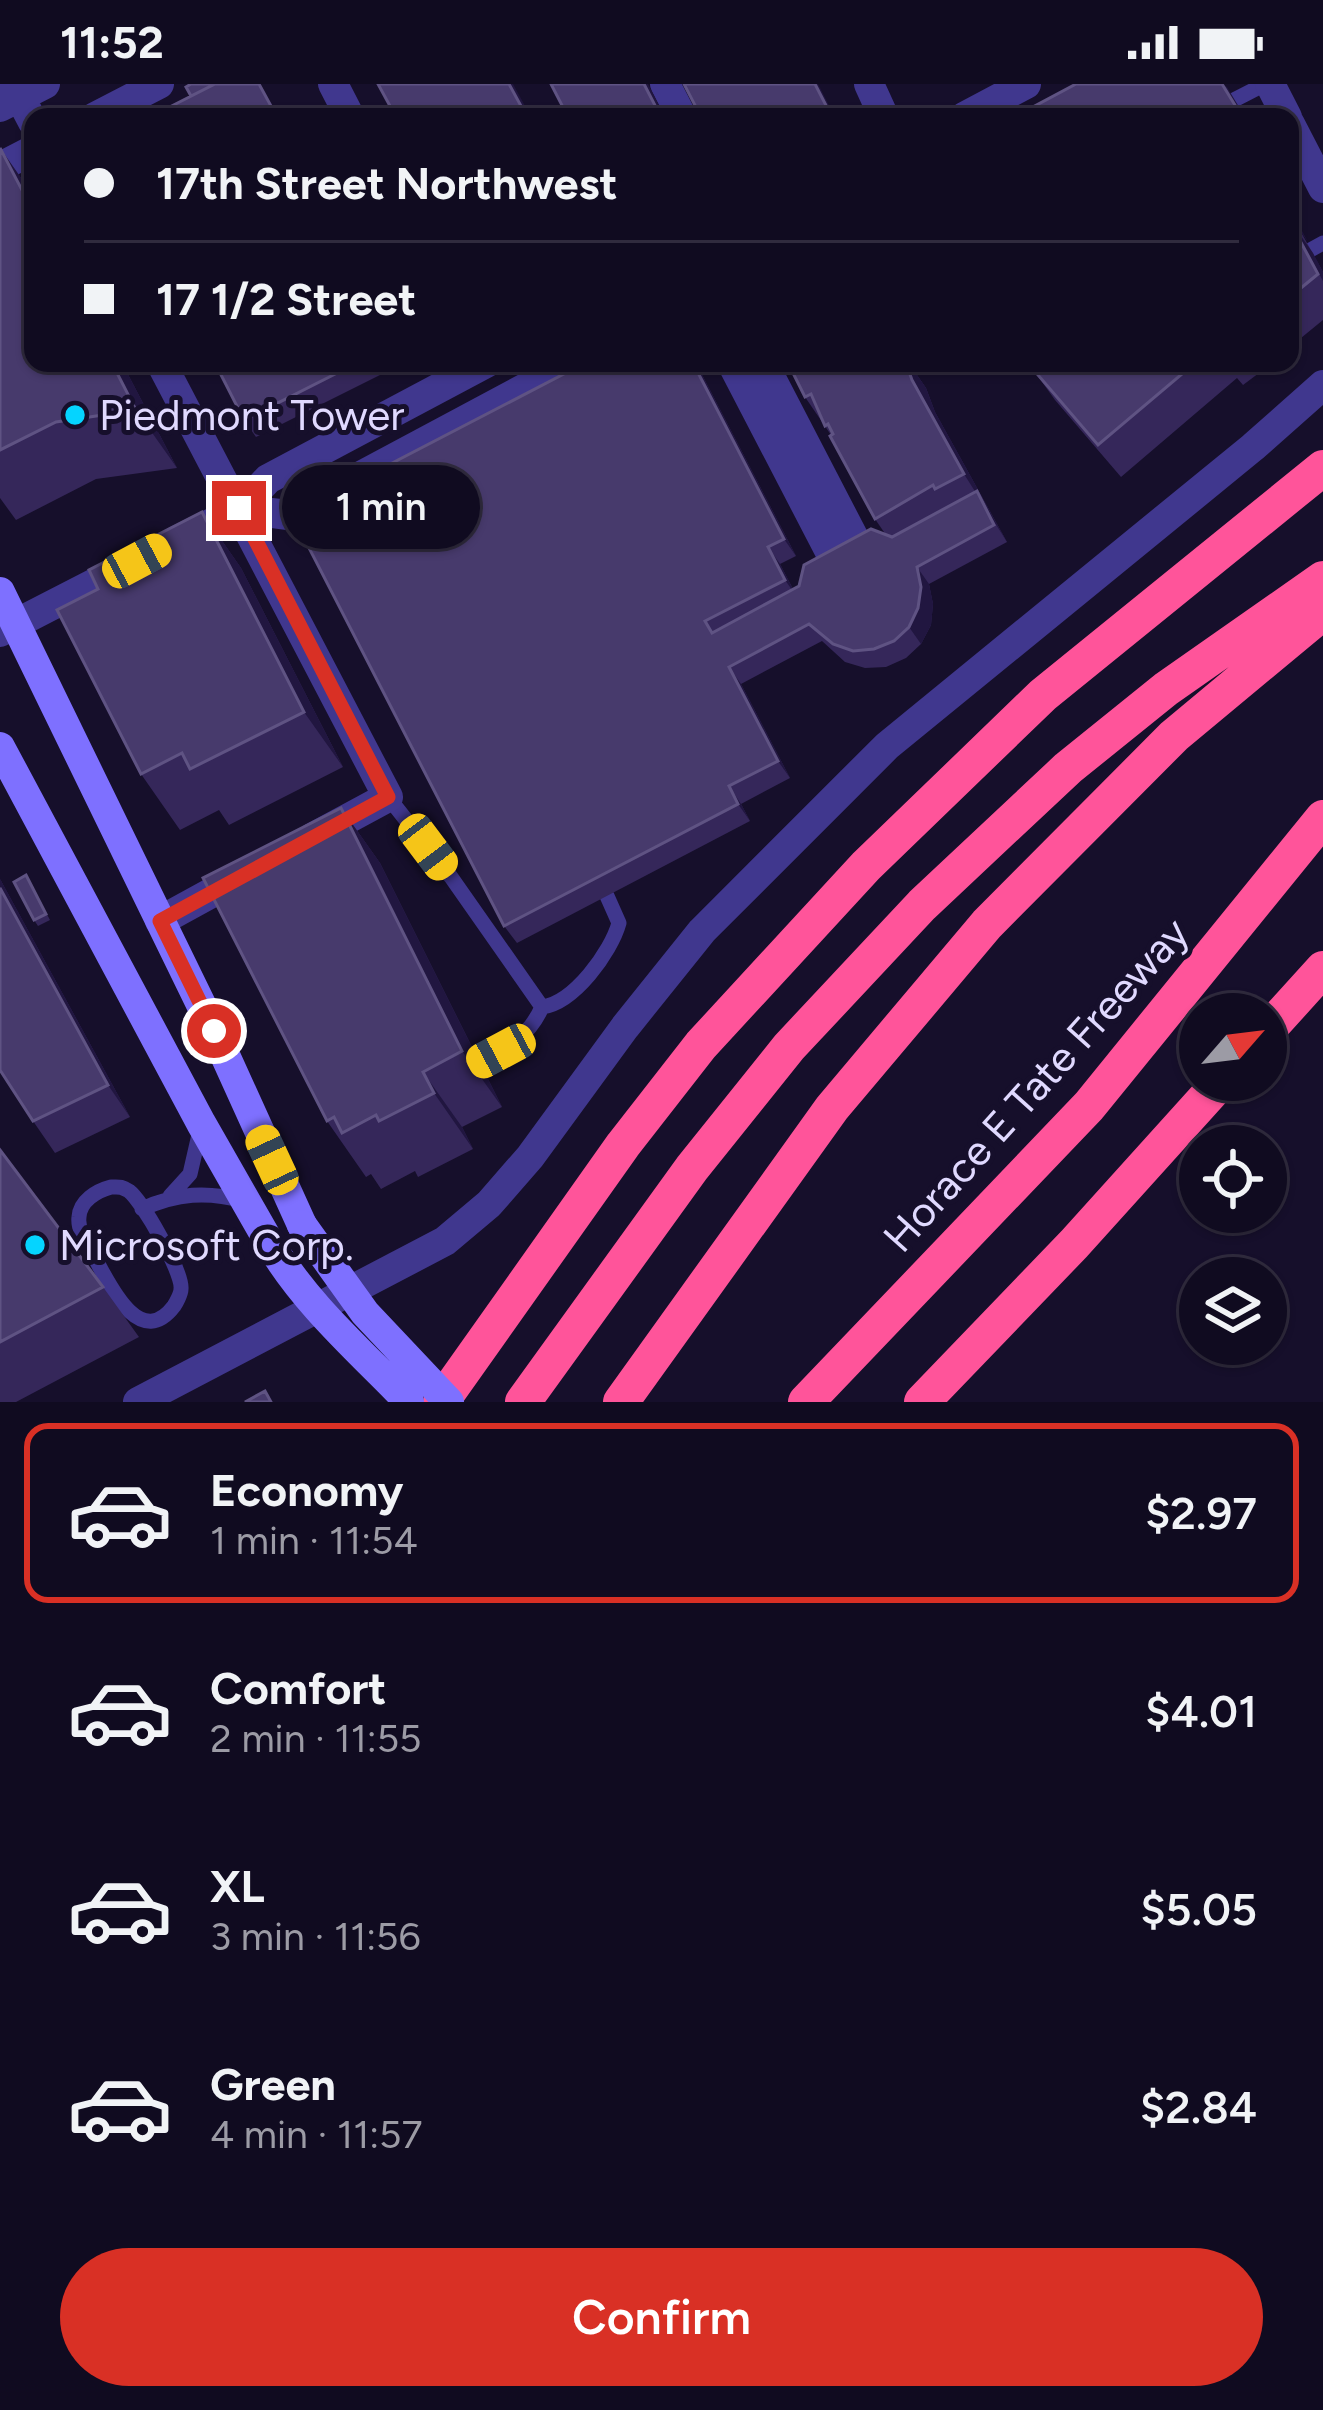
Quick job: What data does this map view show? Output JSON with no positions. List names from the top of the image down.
{
  "streets": {
    "highway": ["Horace E Tate Freeway"]
  },
  "places": ["Piedmont Tower", "Microsoft Corp."],
  "north": "top right",
  "page": {
    "status": "11:52",
    "banner": ["17th Street Northwest", "17 1/2 Street"],
    "bubble": "1 min",
    "list": [
      {
        "name": "Economy",
        "note": "1 min · 11:54",
        "value": "$2.97"
      },
      {
        "name": "Comfort",
        "note": "2 min · 11:55",
        "value": "$4.01"
      },
      {
        "name": "XL",
        "note": "3 min · 11:56",
        "value": "$5.05"
      },
      {
        "name": "Green",
        "note": "4 min · 11:57",
        "value": "$2.84"
      }
    ],
    "buttons": "Confirm"
  }
}
